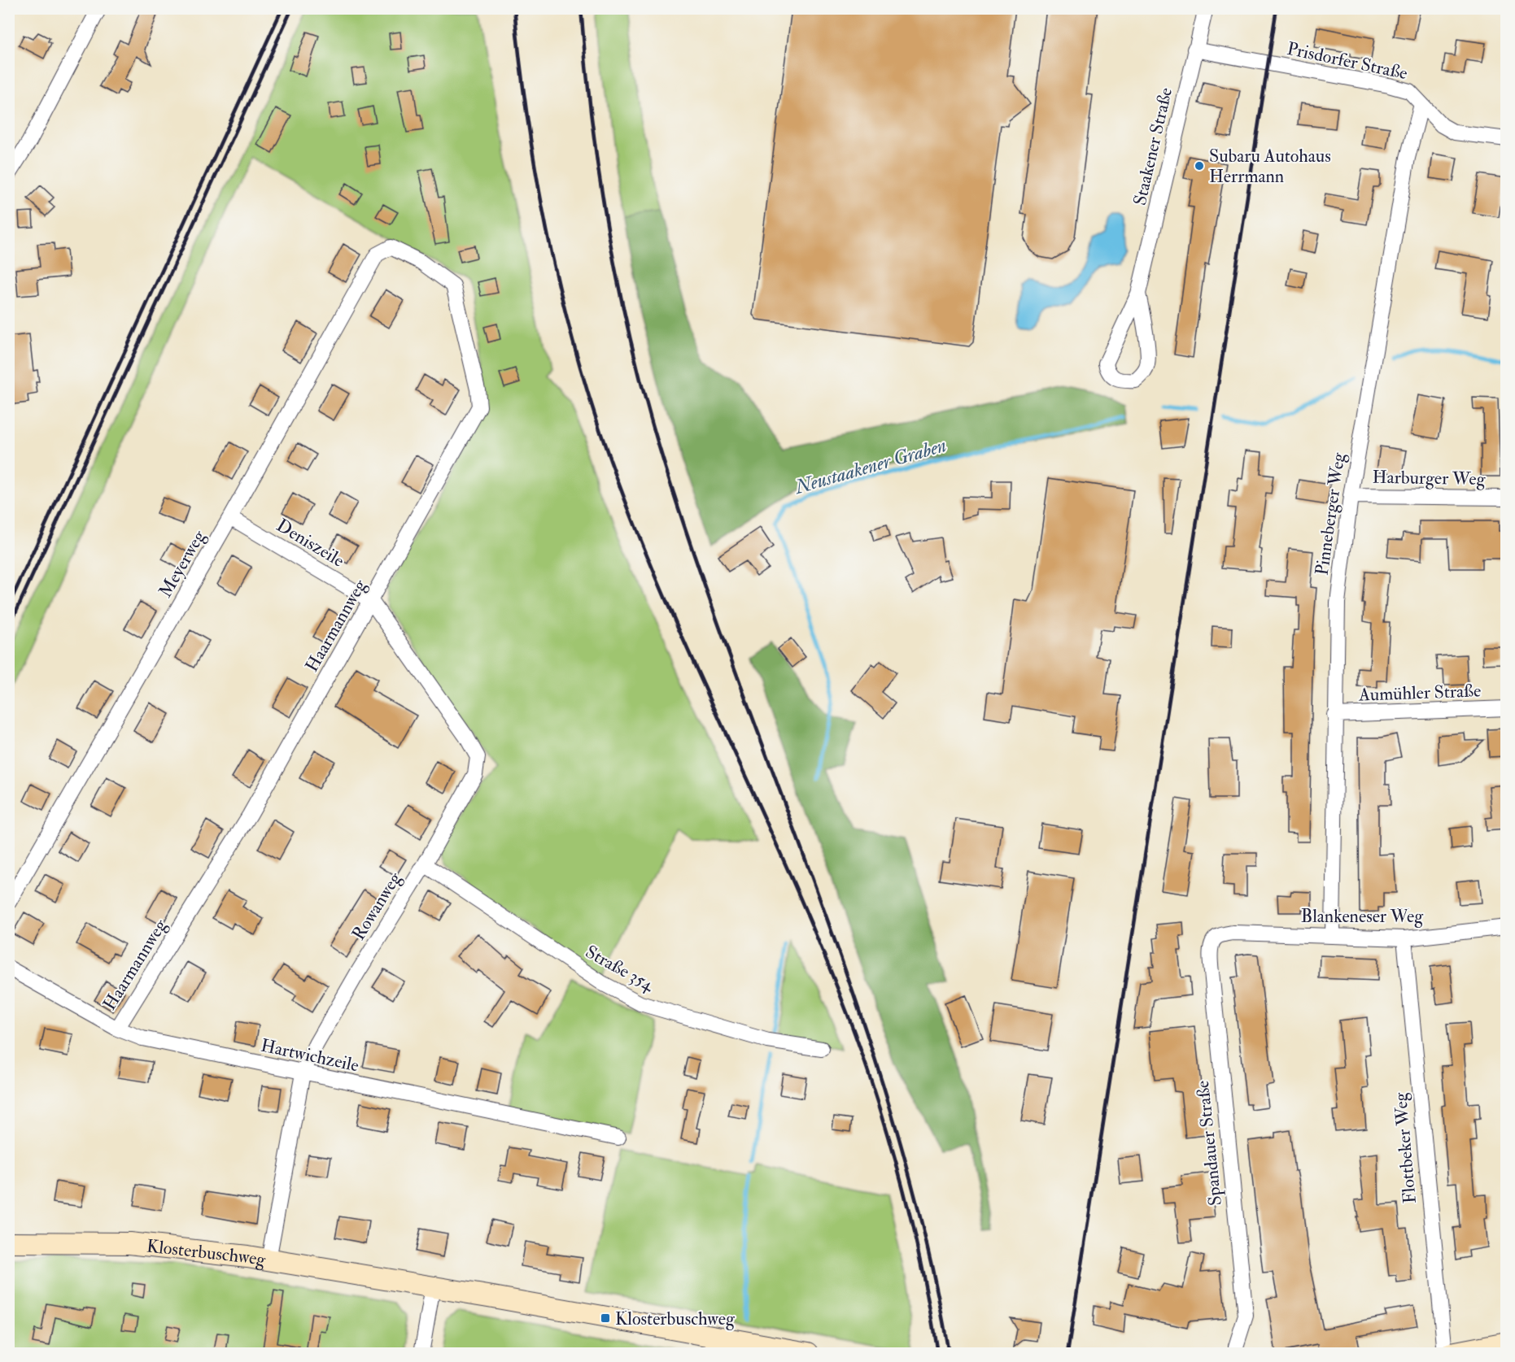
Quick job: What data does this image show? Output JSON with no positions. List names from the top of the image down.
{
  "streets": {
    "street": [
      "Prisdorfer Straße",
      "Staakener Straße",
      "Harburger Weg",
      "Pinneberger Weg",
      "Deniszeile",
      "Meyerweg",
      "Haarmannweg",
      "Aumühler Straße",
      "Rowanweg",
      "Blankeneser Weg",
      "Straße 354",
      "Hartwichzeile",
      "Spandauer Straße",
      "Flottbeker Weg",
      "Klosterbuschweg"
    ]
  },
  "crossings": [
    ["Prisdorfer Straße", "Staakener Straße"],
    ["Prisdorfer Straße", "Pinneberger Weg"],
    ["Harburger Weg", "Pinneberger Weg"],
    ["Pinneberger Weg", "Aumühler Straße"],
    ["Pinneberger Weg", "Blankeneser Weg"],
    ["Deniszeile", "Meyerweg"],
    ["Deniszeile", "Haarmannweg"],
    ["Deniszeile", "Rowanweg"],
    ["Meyerweg", "Haarmannweg"],
    ["Haarmannweg", "Rowanweg"],
    ["Haarmannweg", "Hartwichzeile"],
    ["Rowanweg", "Straße 354"],
    ["Rowanweg", "Hartwichzeile"],
    ["Rowanweg", "Klosterbuschweg"],
    ["Blankeneser Weg", "Spandauer Straße"],
    ["Blankeneser Weg", "Flottbeker Weg"]
  ],
  "water": ["Neustaakener Graben"],
  "places": {
    "other": ["Subaru Autohaus Herrmann"],
    "transit": ["Klosterbuschweg"]
  }
}
